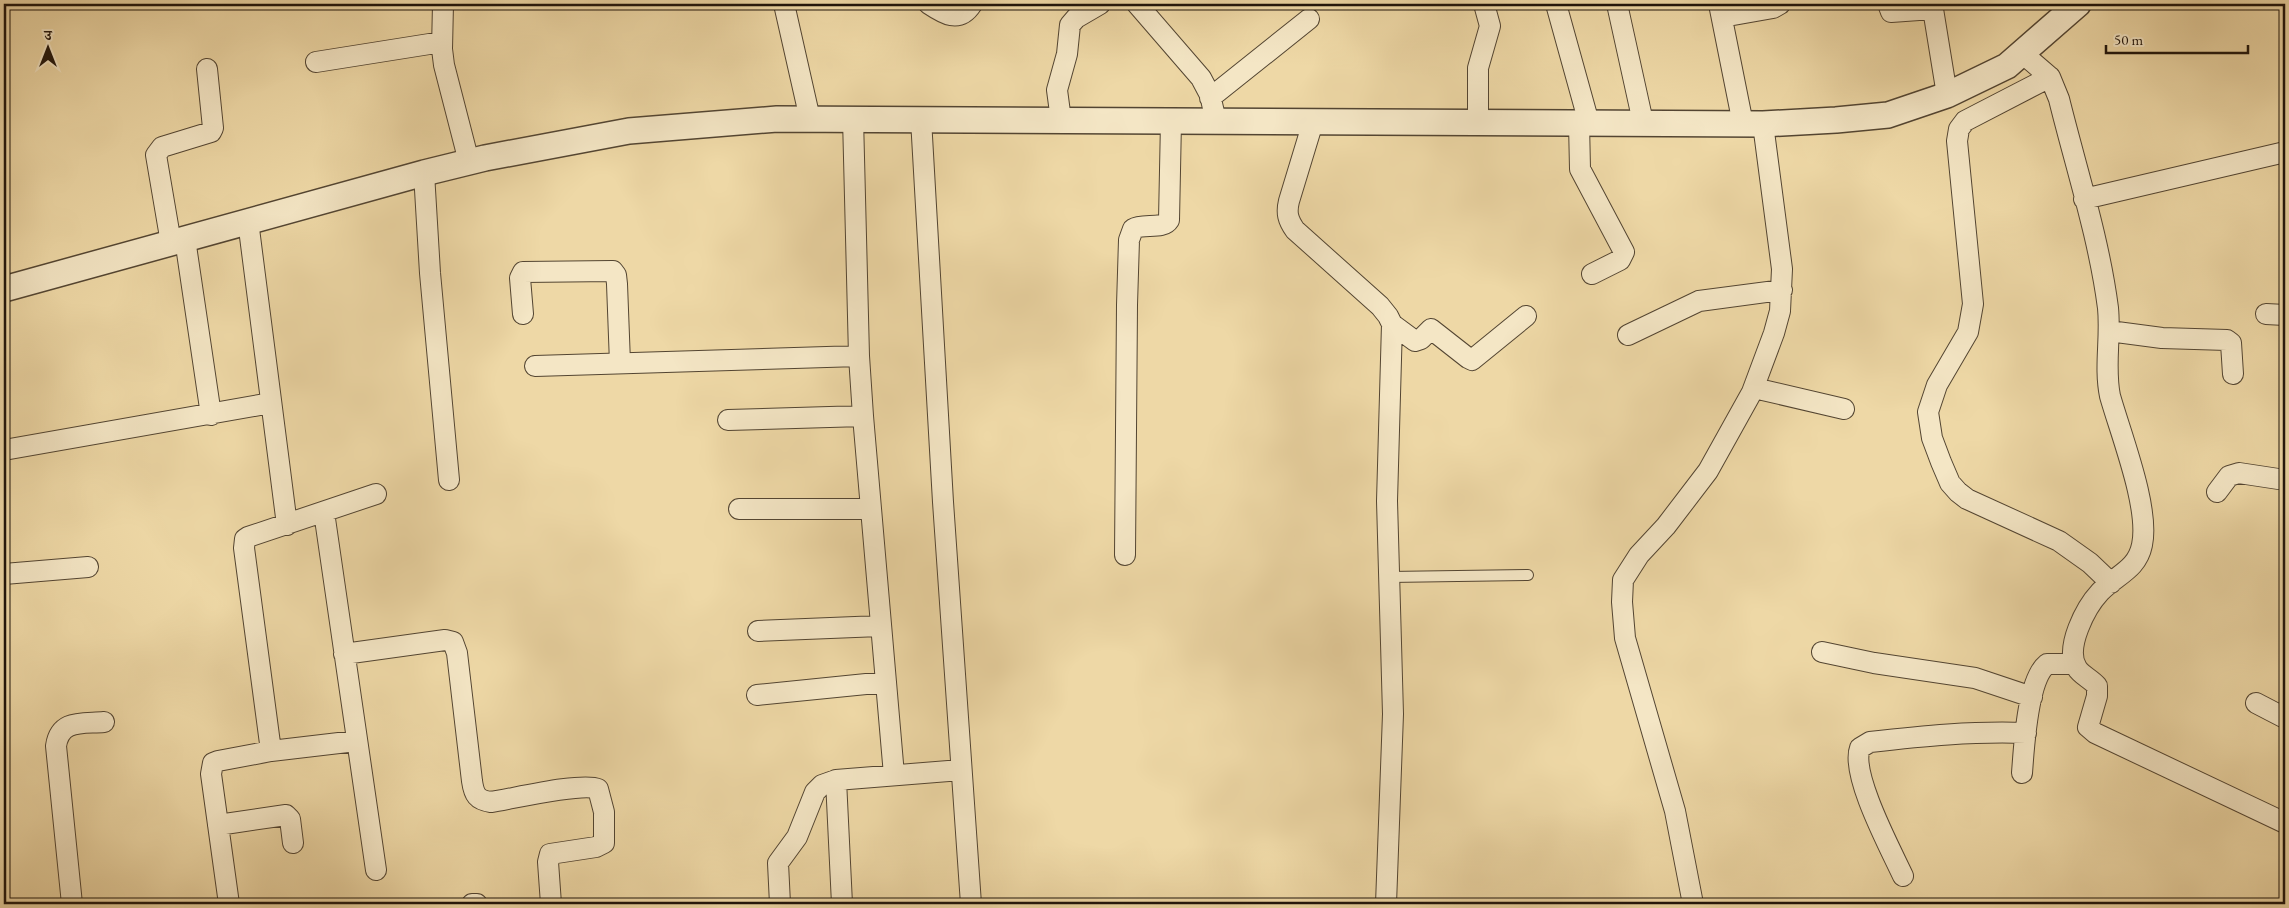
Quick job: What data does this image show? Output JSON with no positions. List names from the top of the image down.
{
  "scale_bar": "50 m",
  "north": "top"
}
